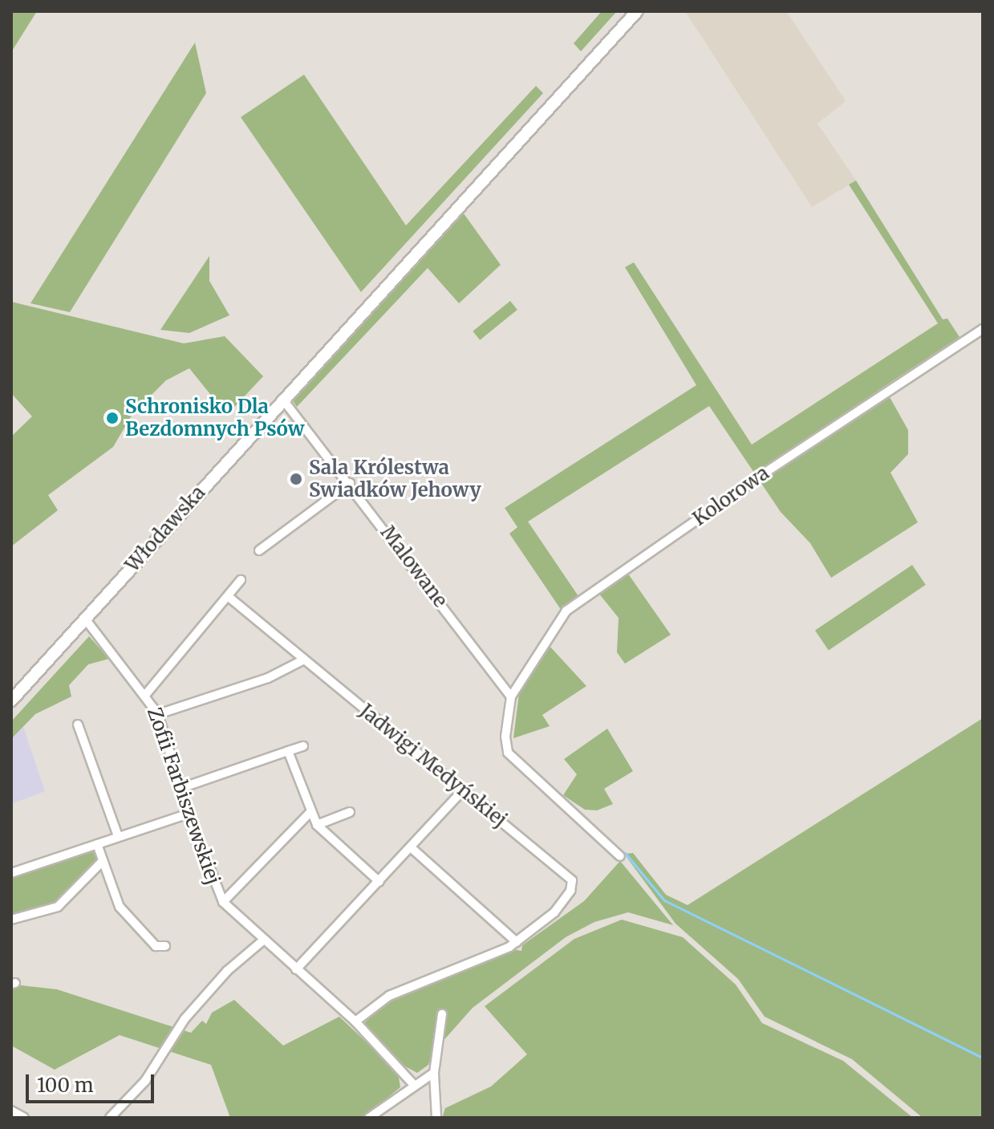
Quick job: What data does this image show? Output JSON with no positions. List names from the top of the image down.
{
  "streets": {
    "main road": ["Włodawska"],
    "street": [
      "Kolorowa",
      "Malowane",
      "Jadwigi Medyńskiej",
      "Zofii Farbiszewskiej"
    ]
  },
  "crossings": [
    ["Kolorowa", "Malowane"],
    ["Włodawska", "Malowane"],
    ["Włodawska", "Zofii Farbiszewskiej"]
  ],
  "places": ["Schronisko Dla Bezdomnych Psów", "Sala Królestwa Swiadków Jehowy"],
  "scale_bar": "100 m"
}
